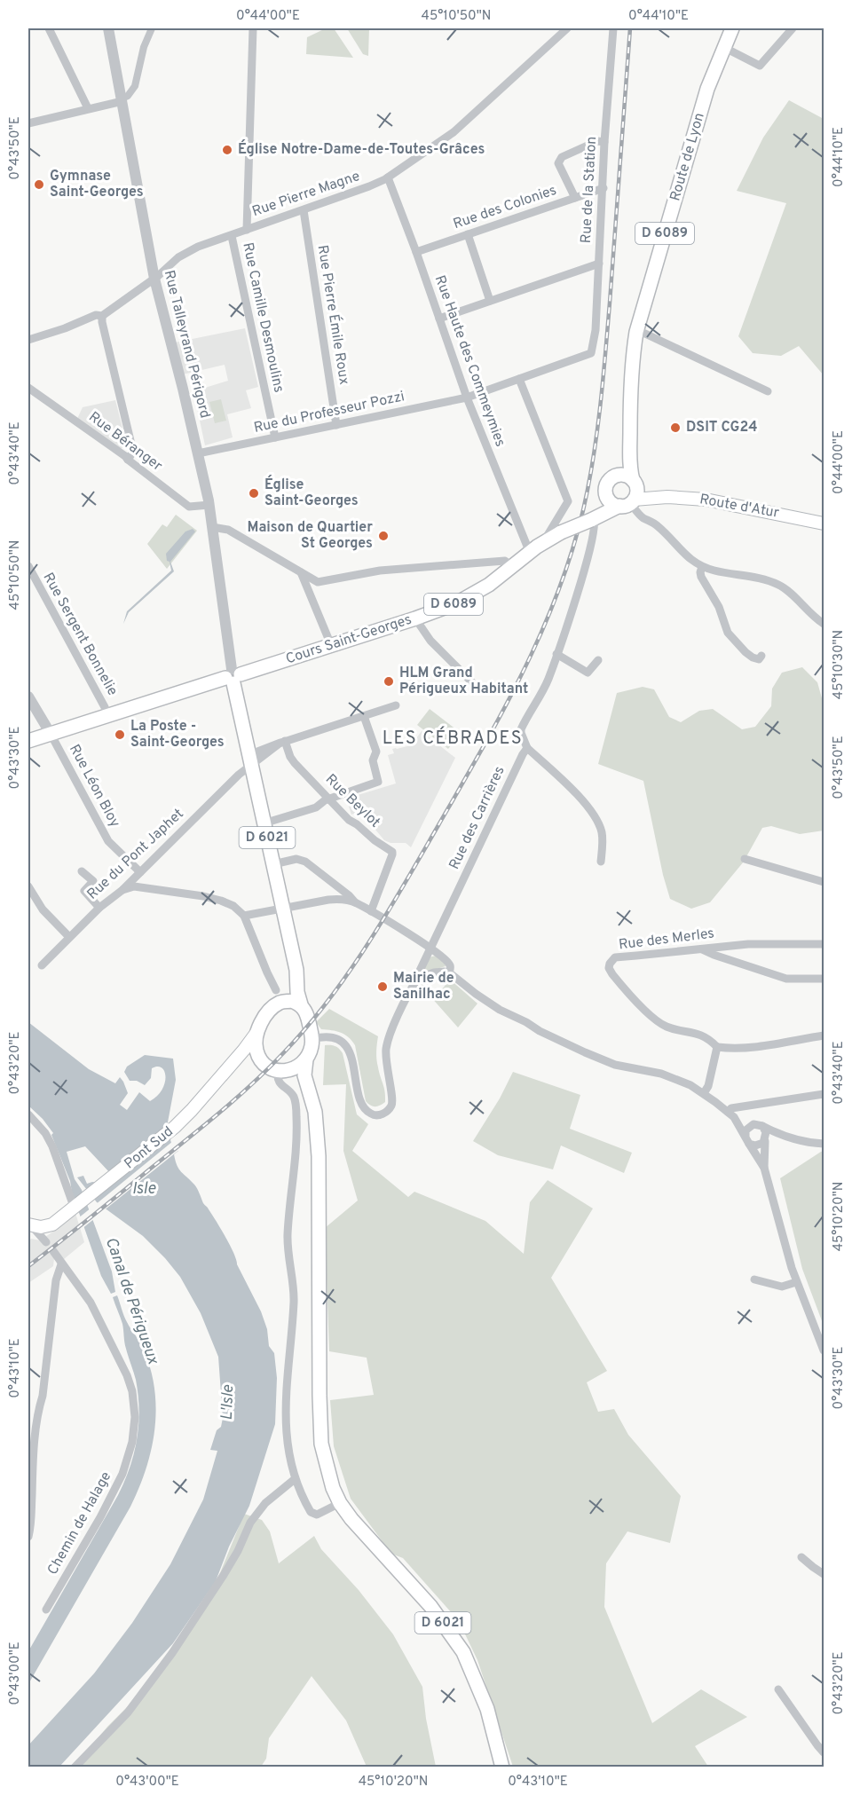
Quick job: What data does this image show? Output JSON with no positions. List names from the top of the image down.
{
  "streets": {
    "main road": [
      "Route de Lyon",
      "D 6089",
      "Route d'Atur",
      "Cours Saint-Georges",
      "D 6021",
      "Pont Sud"
    ],
    "street": [
      "Rue de la Station",
      "Rue Pierre Magne",
      "Rue des Colonies",
      "Rue Pierre Émile Roux",
      "Rue Camille Desmoulins",
      "Rue Talleyrand Périgord",
      "Rue Haute des Commeymies",
      "Rue du Professeur Pozzi",
      "Rue Béranger",
      "Rue Sergent Bonnelie",
      "Rue Léon Bloy",
      "Rue Beylot",
      "Rue des Carrières",
      "Rue du Pont Japhet",
      "Rue des Merles",
      "Chemin de Halage"
    ]
  },
  "crossings": [
    ["Route de Lyon", "Route d'Atur"],
    ["Route de Lyon", "Cours Saint-Georges"],
    ["Rue de la Station", "Rue des Colonies"],
    ["Rue de la Station", "Rue du Professeur Pozzi"],
    ["Rue Pierre Magne", "Rue Pierre Émile Roux"],
    ["Rue Pierre Magne", "Rue Camille Desmoulins"],
    ["Rue Pierre Magne", "Rue Talleyrand Périgord"],
    ["Rue Pierre Magne", "Rue Haute des Commeymies"],
    ["Rue des Colonies", "Rue Haute des Commeymies"],
    ["D 6089", "Rue Talleyrand Périgord"],
    ["D 6089", "Rue Sergent Bonnelie"],
    ["D 6089", "Cours Saint-Georges"],
    ["D 6089", "Rue Léon Bloy"],
    ["D 6089", "D 6021"],
    ["Rue Pierre Émile Roux", "Rue du Professeur Pozzi"],
    ["Rue Camille Desmoulins", "Rue du Professeur Pozzi"],
    ["Rue Talleyrand Périgord", "Rue du Professeur Pozzi"],
    ["Rue Talleyrand Périgord", "Rue Béranger"],
    ["Rue Talleyrand Périgord", "Cours Saint-Georges"],
    ["Rue Talleyrand Périgord", "D 6021"],
    ["Rue Haute des Commeymies", "Rue du Professeur Pozzi"],
    ["Rue Haute des Commeymies", "Cours Saint-Georges"],
    ["Route d'Atur", "Cours Saint-Georges"],
    ["Cours Saint-Georges", "D 6021"],
    ["Rue Léon Bloy", "Rue du Pont Japhet"],
    ["Rue des Carrières", "D 6021"],
    ["Rue des Carrières", "Pont Sud"],
    ["D 6021", "Rue du Pont Japhet"],
    ["D 6021", "Pont Sud"]
  ],
  "districts": ["LES CÉBRADES"],
  "water": ["Isle", "Canal de Périgueux", "L'Isle"],
  "places": [
    "Église Notre-Dame-de-Toutes-Grâces",
    "Gymnase Saint-Georges",
    "DSIT CG24",
    "Église Saint-Georges",
    "Maison de Quartier St Georges",
    "HLM Grand Périgueux Habitant",
    "La Poste - Saint-Georges",
    "Mairie de Sanilhac"
  ],
  "coordinates": [
    "0°44'00\"E",
    "45°10'50\"N",
    "0°44'10\"E",
    "0°43'50\"E",
    "0°43'40\"E",
    "45°10'30\"N",
    "0°43'30\"E",
    "0°43'20\"E",
    "45°10'20\"N",
    "0°43'10\"E",
    "0°43'00\"E"
  ]
}
